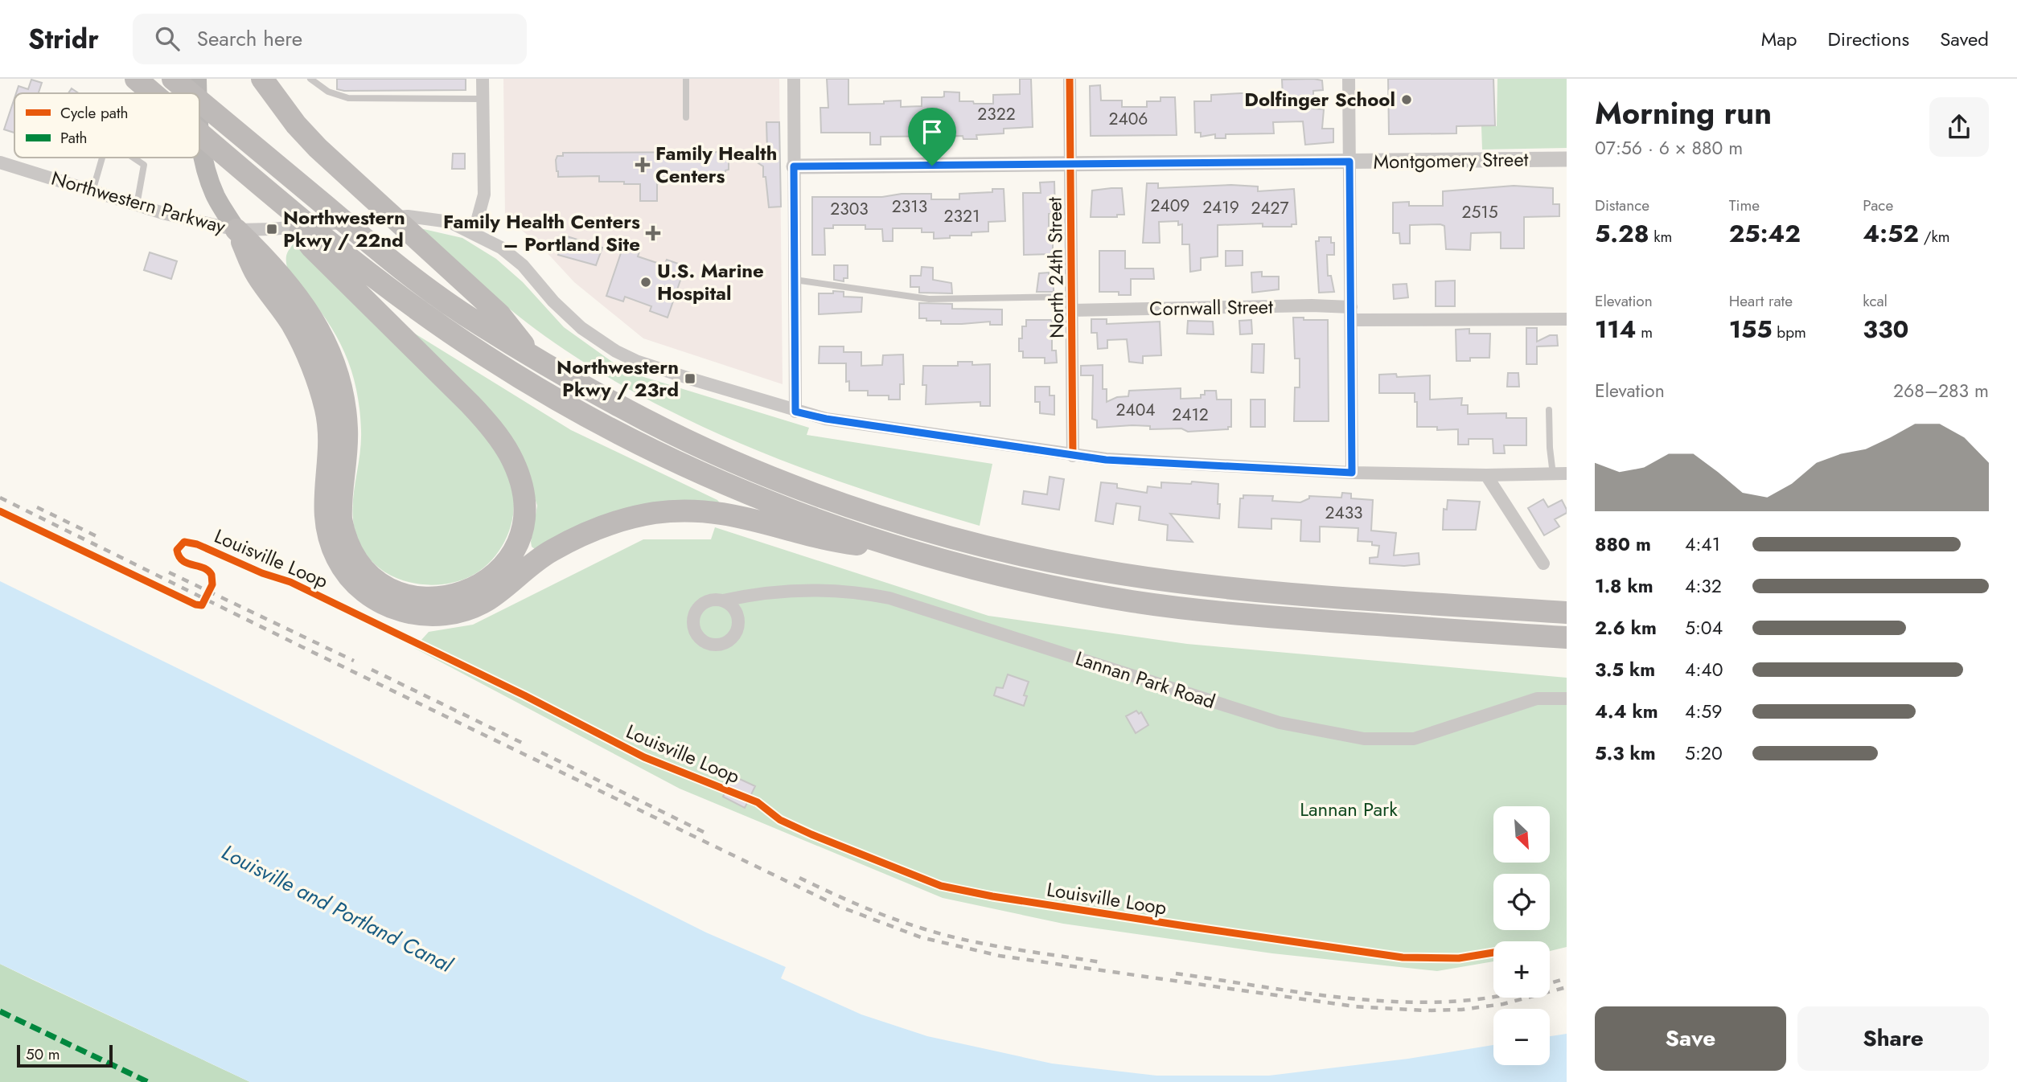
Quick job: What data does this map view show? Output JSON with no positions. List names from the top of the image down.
{
  "streets": {
    "street": [
      "Montgomery Street",
      "Northwestern Parkway",
      "North 24th Street",
      "Cornwall Street",
      "Lannan Park Road"
    ],
    "cycle path": ["Louisville Loop"]
  },
  "crossings": [
    ["Montgomery Street", "North 24th Street"],
    ["Northwestern Parkway", "North 24th Street"],
    ["North 24th Street", "Cornwall Street"]
  ],
  "water": ["Louisville and Portland Canal"],
  "parks": ["Lannan Park"],
  "places": {
    "other": ["Dolfinger School", "U.S. Marine Hospital"],
    "health": ["Family Health Centers", "Family Health Centers – Portland Site"],
    "transit": ["Northwestern Pkwy / 22nd", "Northwestern Pkwy / 23rd"]
  },
  "house_numbers": [
    "2322",
    "2406",
    "2409",
    "2313",
    "2419",
    "2427",
    "2303",
    "2515",
    "2321",
    "2404",
    "2412",
    "2433"
  ],
  "legend": ["Cycle path", "Path"],
  "scale_bar": "50 m",
  "north": "bottom right",
  "page": {
    "header": "Stridr",
    "search": "Search here",
    "nav": ["Map", "Directions", "Saved"],
    "heading": ["Morning run", "07:56 · 6 × 880 m"],
    "stats": [
      ["Distance", "5.28 km"],
      ["Time", "25:42"],
      ["Pace", "4:52 /km"],
      ["Elevation", "114 m"],
      ["Heart rate", "155 bpm"],
      ["kcal", "330"]
    ],
    "chart": ["Elevation", "268–283 m"],
    "list": [
      {
        "name": "880 m",
        "note": "4:41"
      },
      {
        "name": "1.8 km",
        "note": "4:32"
      },
      {
        "name": "2.6 km",
        "note": "5:04"
      },
      {
        "name": "3.5 km",
        "note": "4:40"
      },
      {
        "name": "4.4 km",
        "note": "4:59"
      },
      {
        "name": "5.3 km",
        "note": "5:20"
      }
    ],
    "map_buttons": ["+", "−"],
    "buttons": ["Save", "Share"],
    "scale": "50 m"
  }
}
